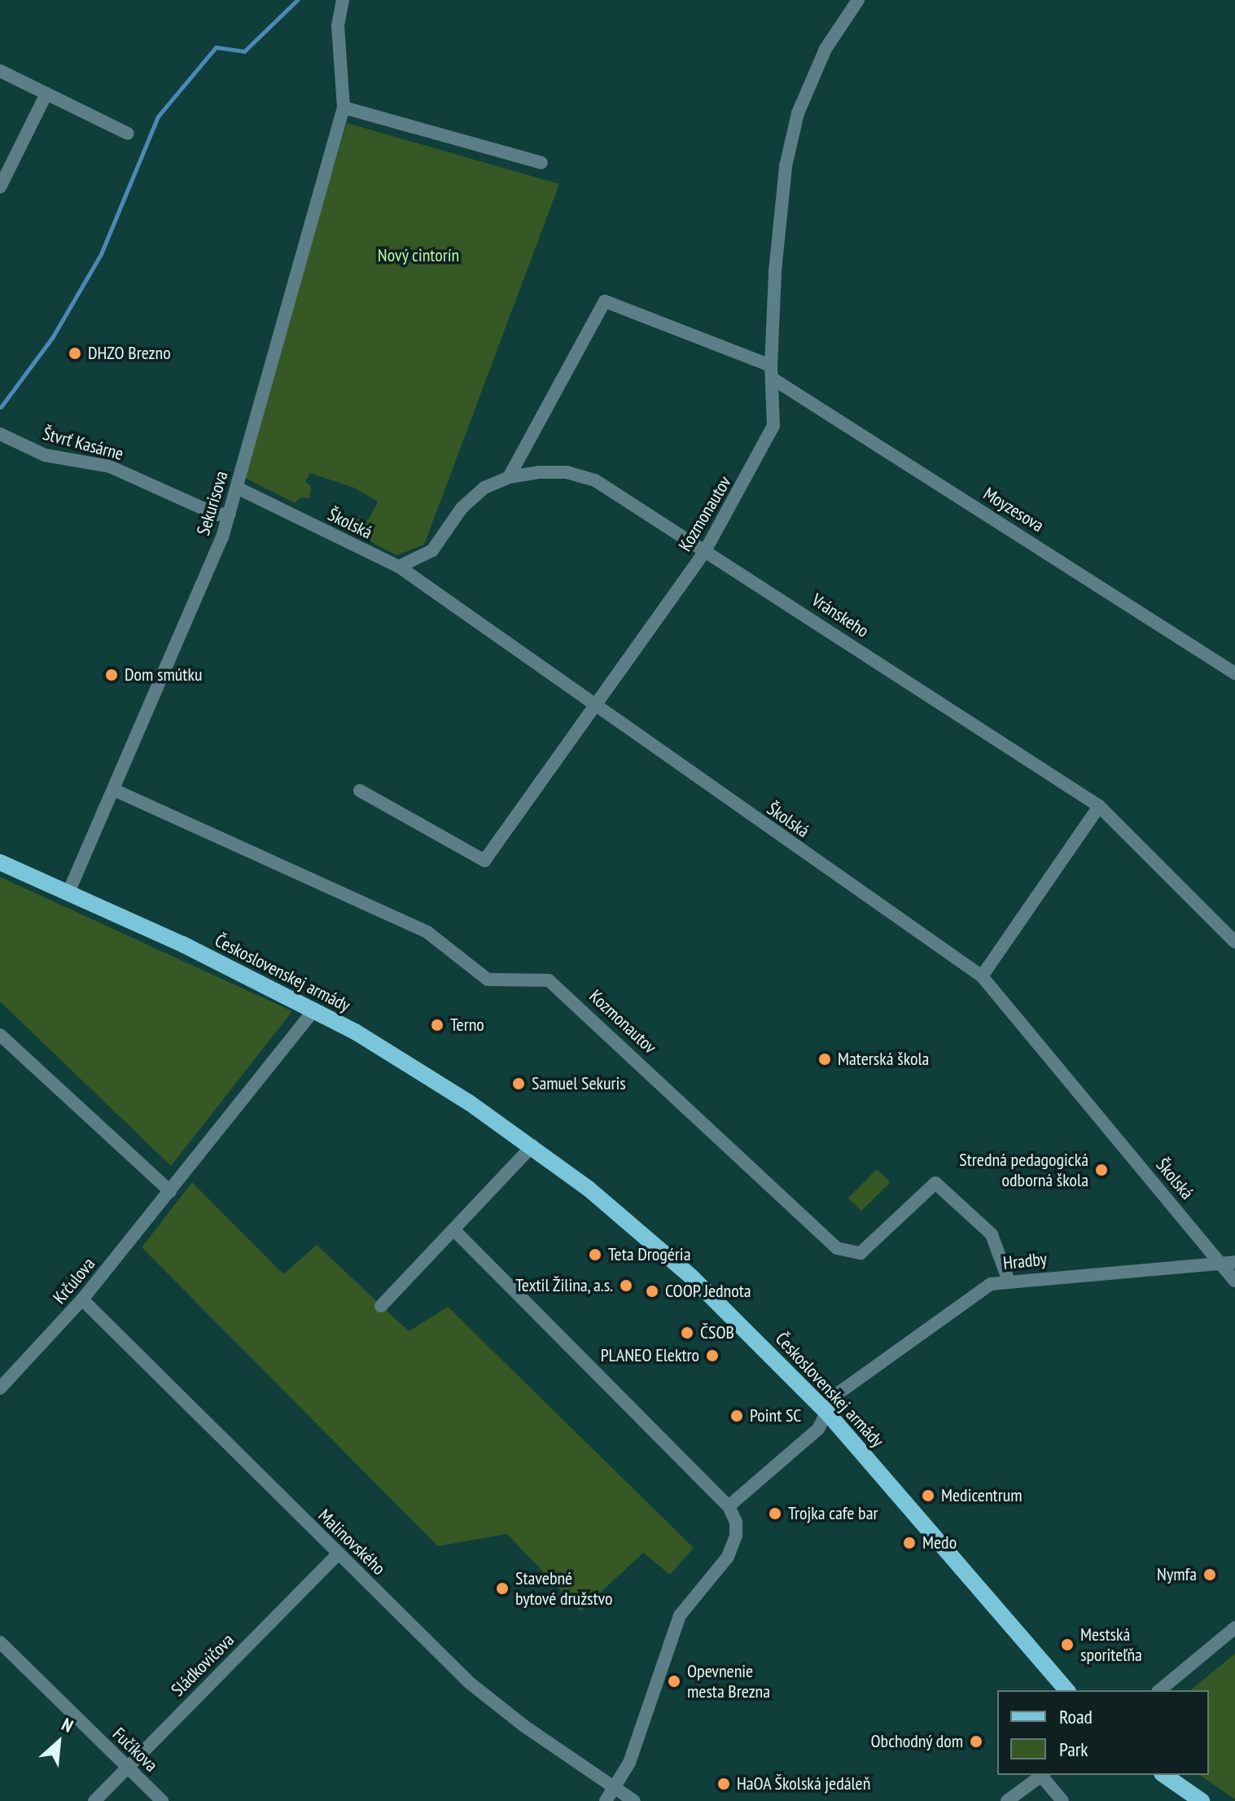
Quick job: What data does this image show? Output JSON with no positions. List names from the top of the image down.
{
  "streets": {
    "main road": ["Československej armády"],
    "street": [
      "Štvrť Kasárne",
      "Sekurisova",
      "Moyzesova",
      "Kozmonautov",
      "Školská",
      "Vránskeho",
      "Hradby",
      "Krčulova",
      "Malinovského",
      "Sládkovičova",
      "Fučíkova"
    ]
  },
  "crossings": [
    ["Štvrť Kasárne", "Sekurisova"],
    ["Sekurisova", "Kozmonautov"],
    ["Sekurisova", "Školská"],
    ["Sekurisova", "Československej armády"],
    ["Moyzesova", "Kozmonautov"],
    ["Moyzesova", "Vránskeho"],
    ["Kozmonautov", "Školská"],
    ["Kozmonautov", "Vránskeho"],
    ["Kozmonautov", "Hradby"],
    ["Školská", "Vránskeho"],
    ["Školská", "Hradby"],
    ["Československej armády", "Hradby"],
    ["Československej armády", "Krčulova"],
    ["Krčulova", "Malinovského"],
    ["Malinovského", "Sládkovičova"],
    ["Sládkovičova", "Fučíkova"]
  ],
  "parks": ["Nový cintorín"],
  "places": [
    "DHZO Brezno",
    "Dom smútku",
    "Terno",
    "Materská škola",
    "Samuel Sekuris",
    "Stredná pedagogická odborná škola",
    "Teta Drogéria",
    "Textil Žilina, a.s.",
    "COOP Jednota",
    "ČSOB",
    "PLANEO Elektro",
    "Point SC",
    "Medicentrum",
    "Trojka cafe bar",
    "Medo",
    "Nymfa",
    "Stavebné bytové družstvo",
    "Mestská sporiteľňa",
    "Opevnenie mesta Brezna",
    "Obchodný dom",
    "HaOA Školská jedáleň"
  ],
  "legend": ["Road", "Park"],
  "north": "top right"
}
